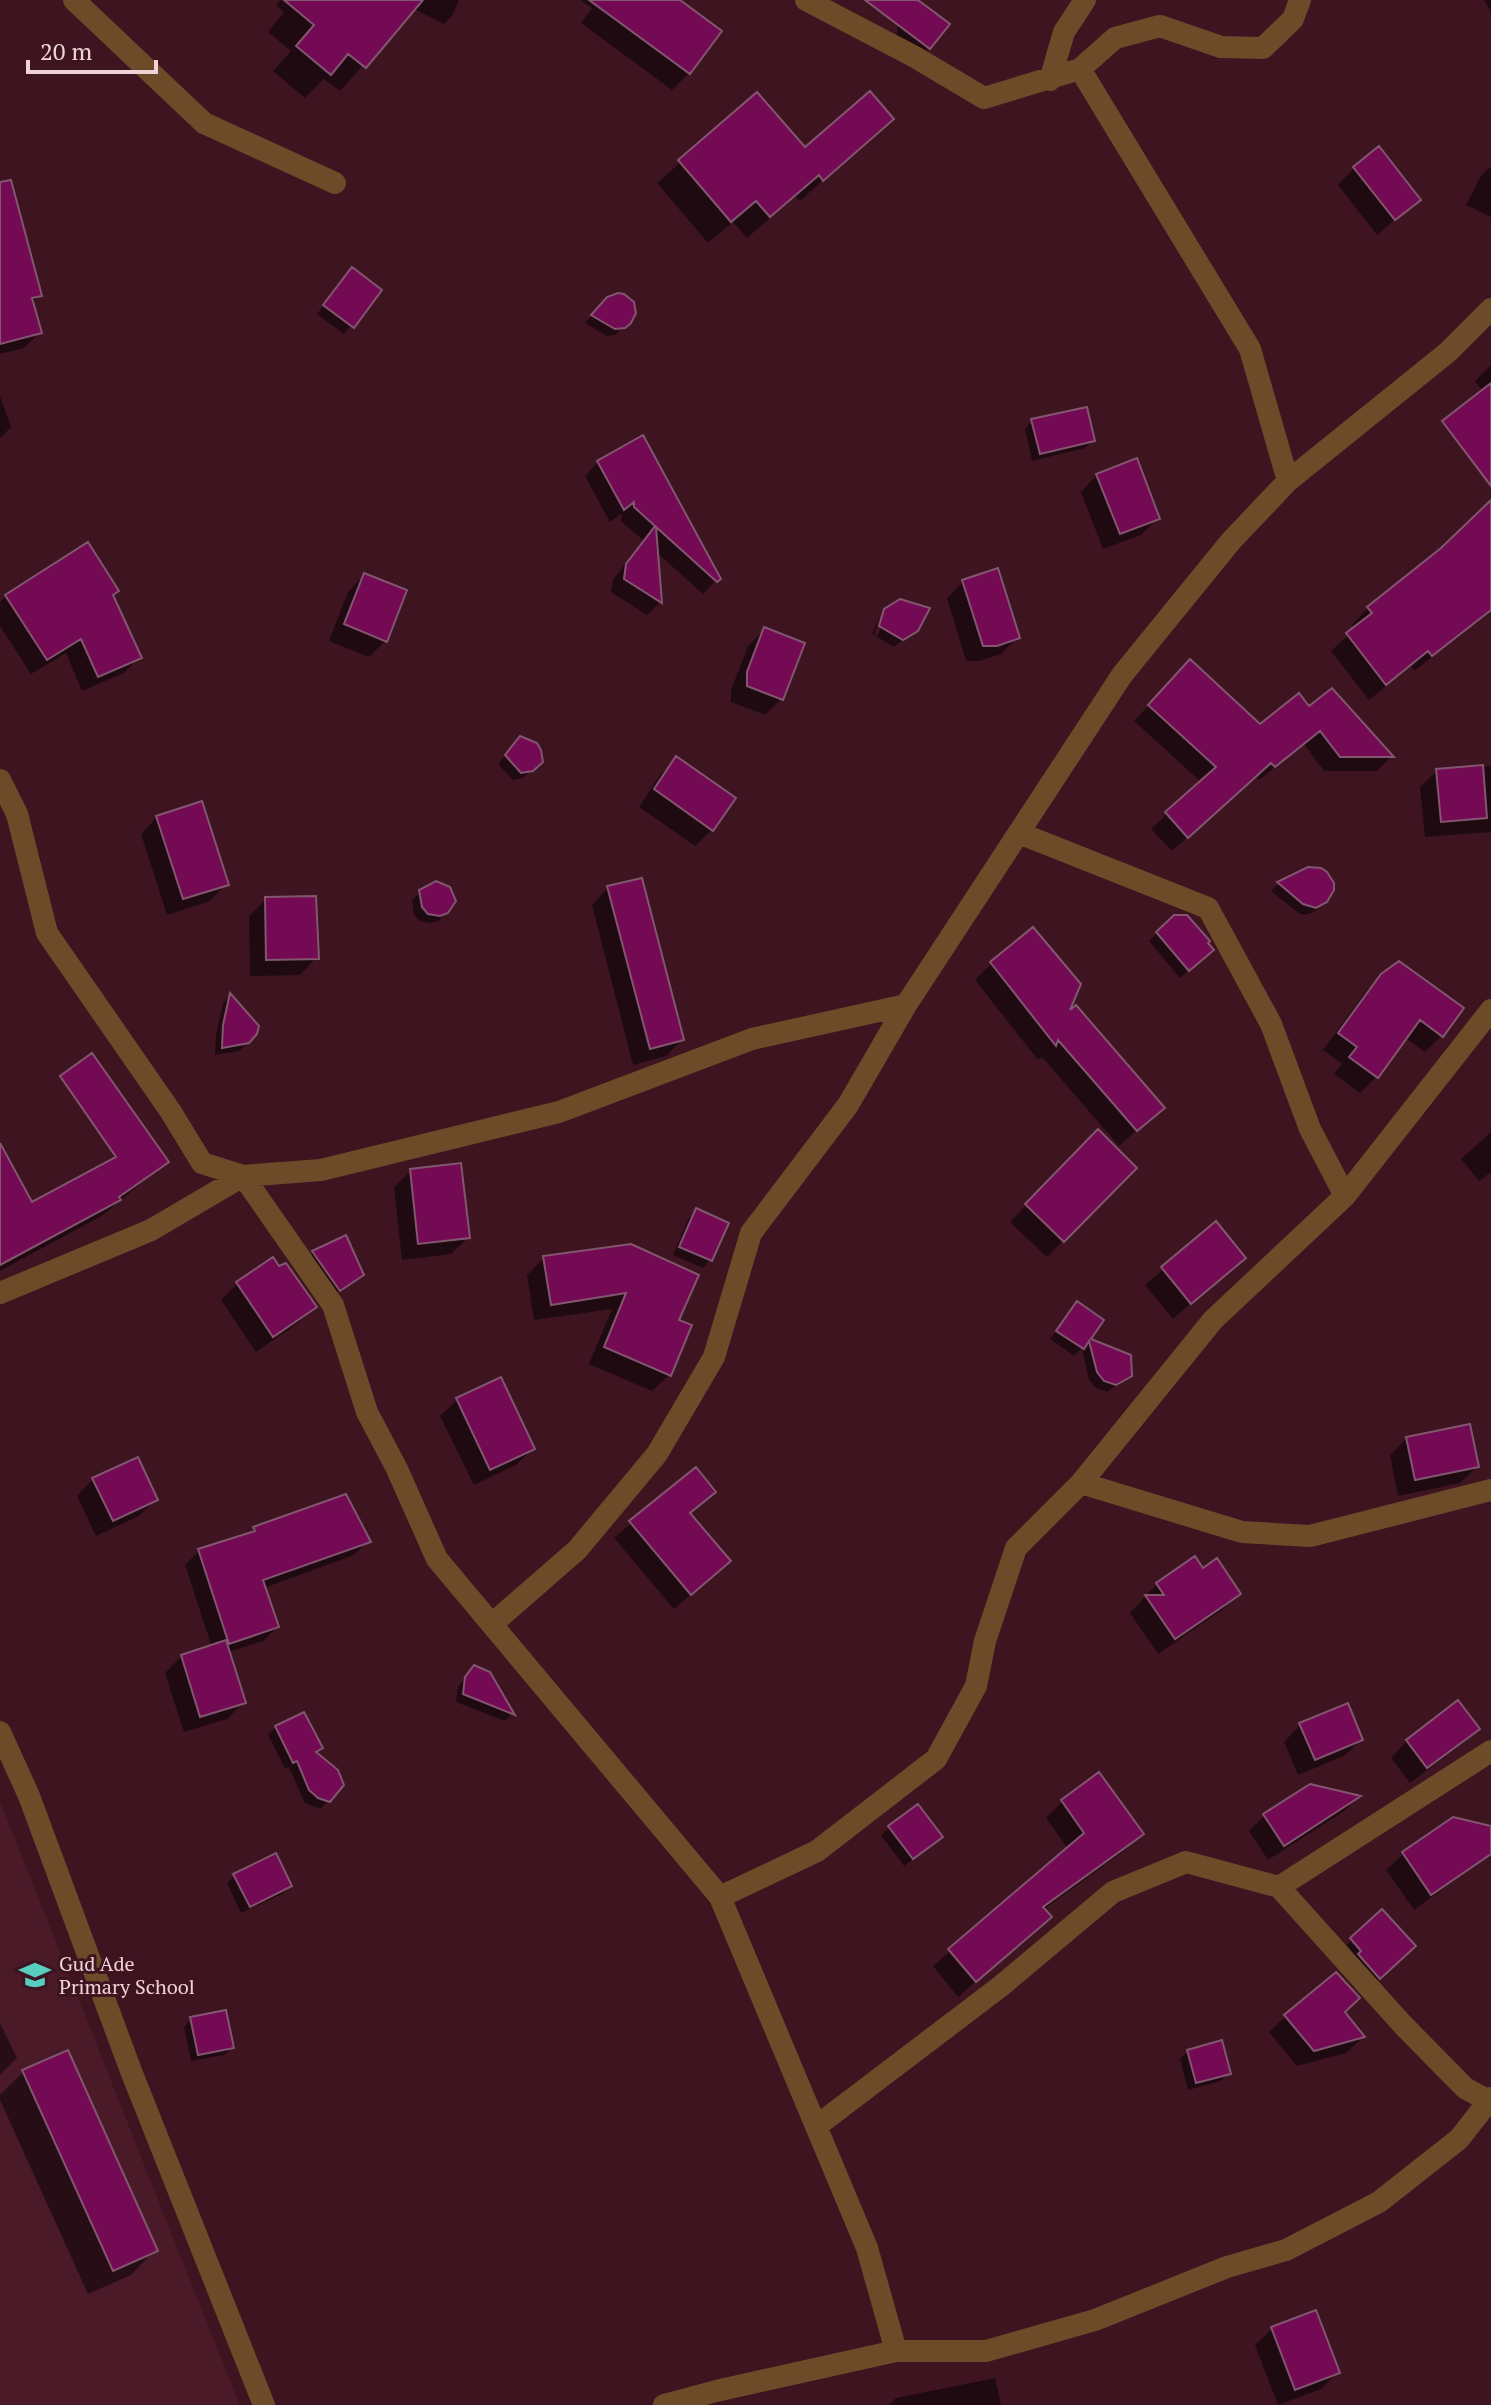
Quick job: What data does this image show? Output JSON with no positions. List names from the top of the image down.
{
  "places": {
    "school or university": ["Gud Ade Primary School"]
  },
  "scale_bar": "20 m"
}
